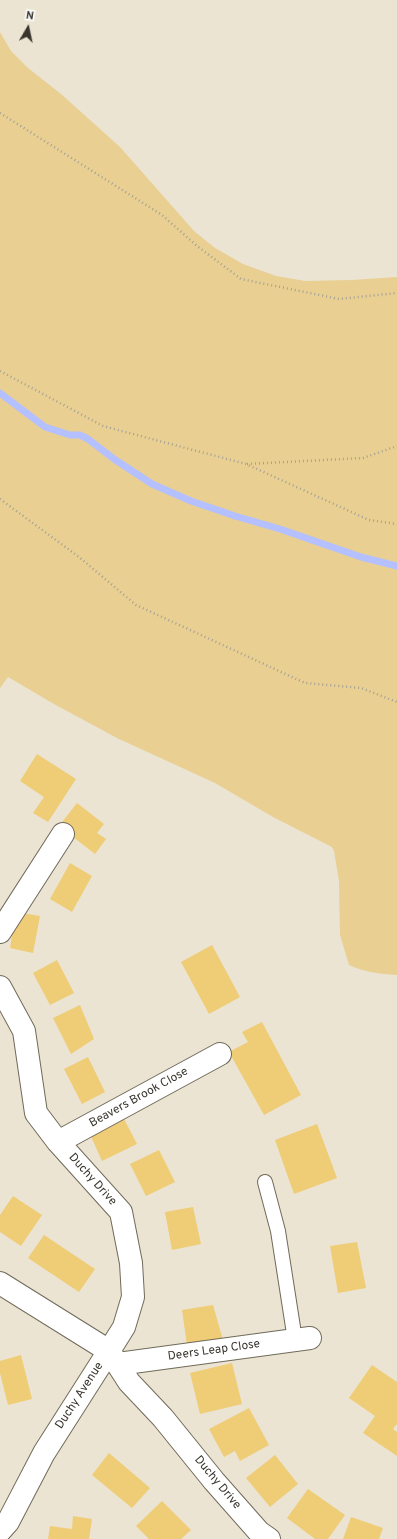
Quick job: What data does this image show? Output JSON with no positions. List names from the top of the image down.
{
  "streets": {
    "street": [
      "Beavers Brook Close",
      "Duchy Drive",
      "Deers Leap Close",
      "Duchy Avenue"
    ]
  },
  "crossings": [
    ["Beavers Brook Close", "Duchy Drive"],
    ["Duchy Drive", "Deers Leap Close"],
    ["Duchy Drive", "Duchy Avenue"],
    ["Deers Leap Close", "Duchy Avenue"]
  ],
  "north": "top"
}
